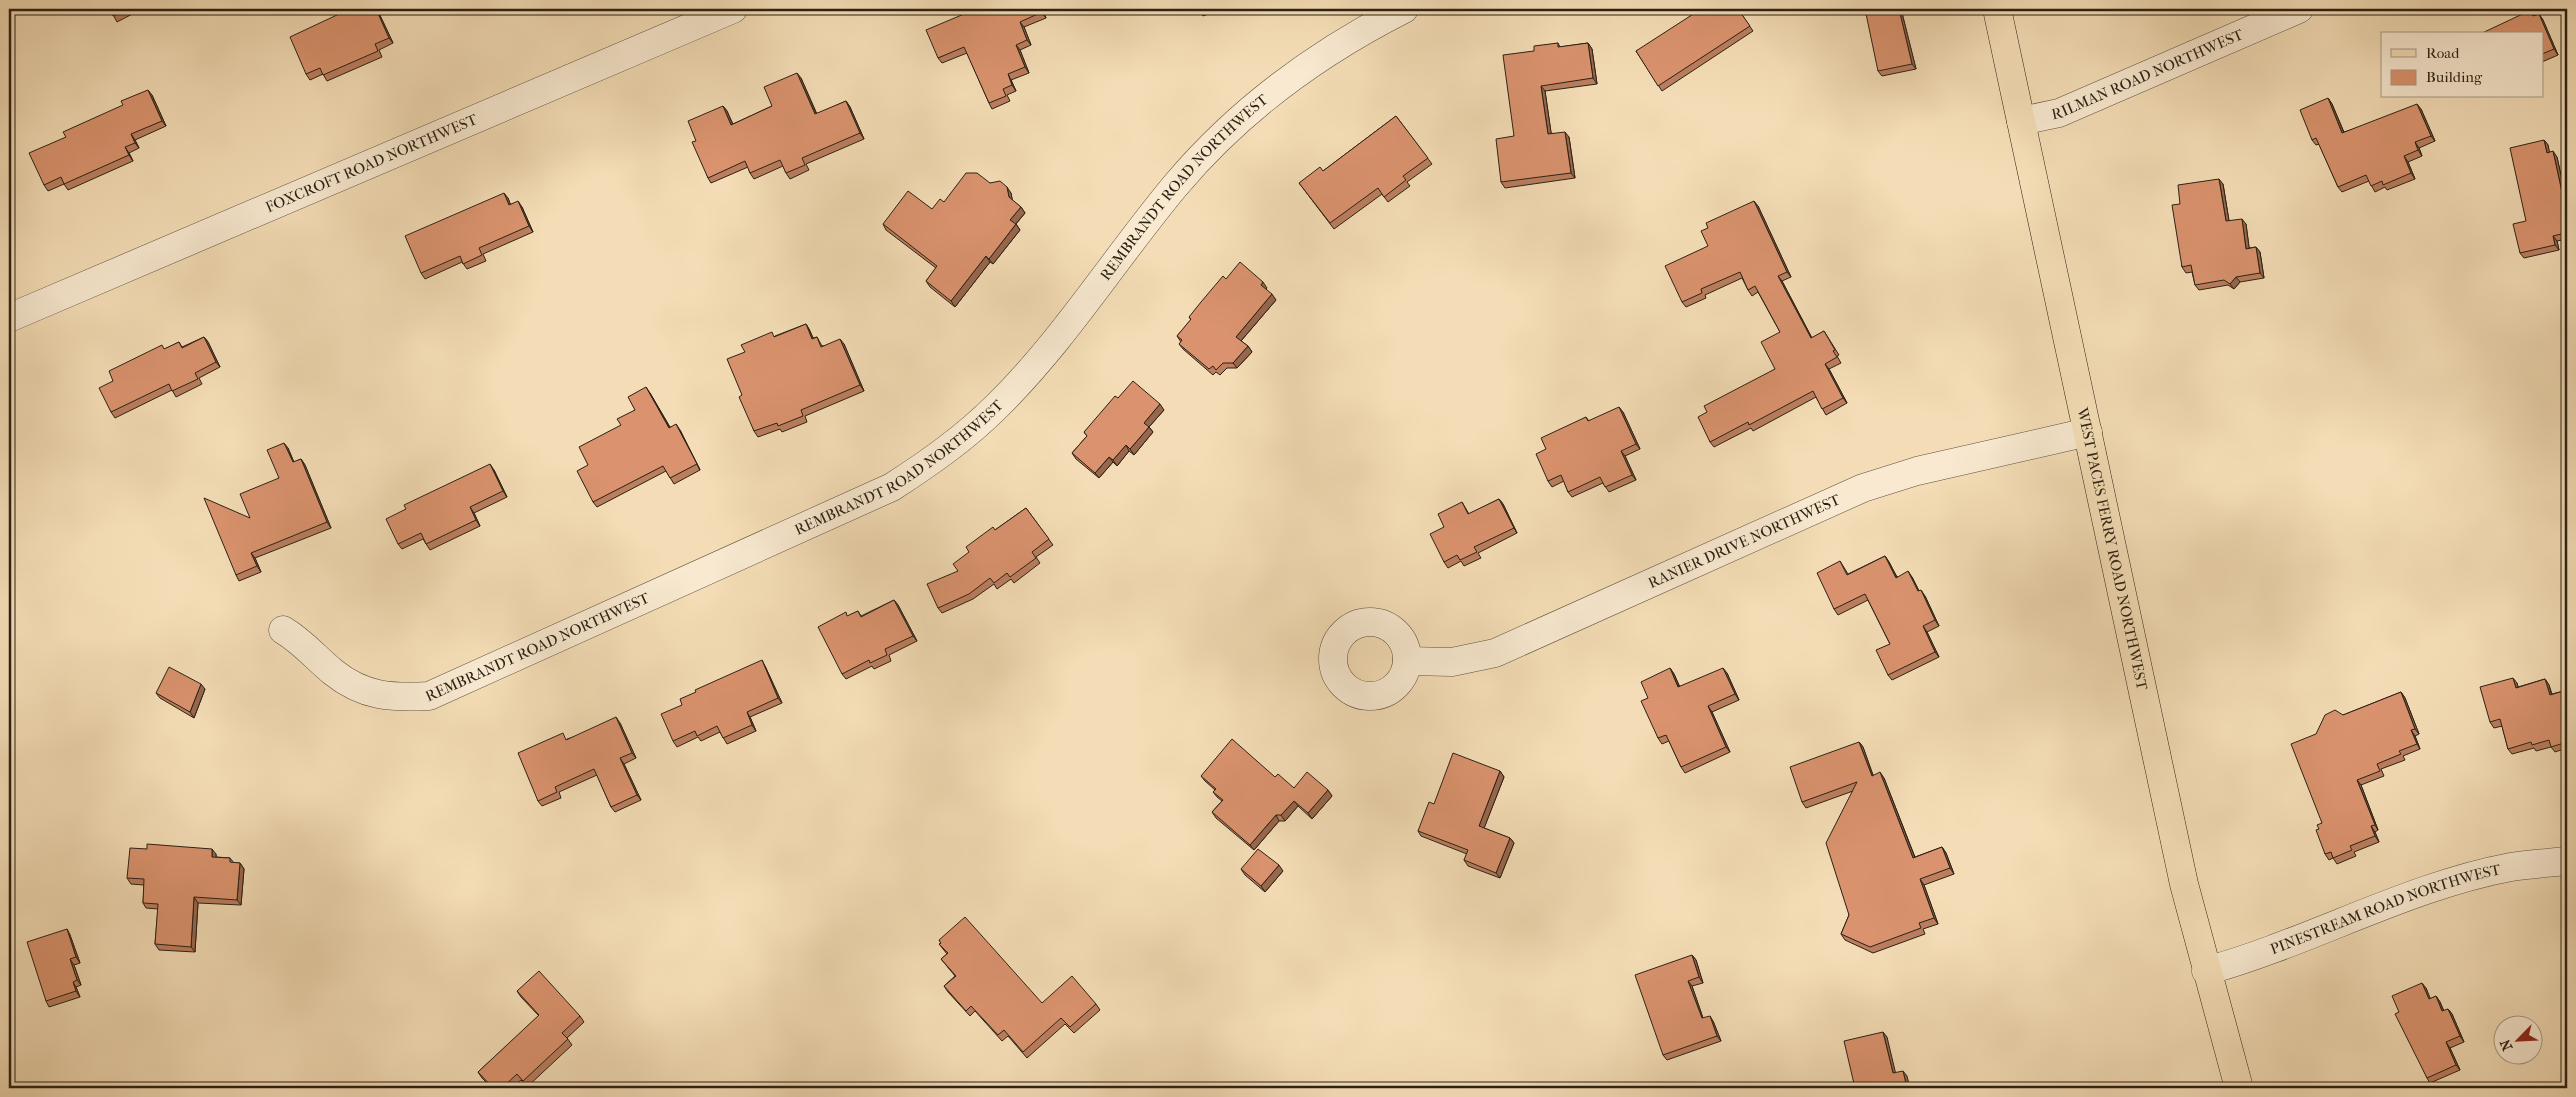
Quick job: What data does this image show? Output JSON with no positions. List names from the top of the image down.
{
  "streets": {
    "main road": ["WEST PACES FERRY ROAD NORTHWEST"],
    "street": [
      "RILMAN ROAD NORTHWEST",
      "FOXCROFT ROAD NORTHWEST",
      "REMBRANDT ROAD NORTHWEST",
      "RANIER DRIVE NORTHWEST",
      "PINESTREAM ROAD NORTHWEST"
    ]
  },
  "crossings": [
    ["RILMAN ROAD NORTHWEST", "WEST PACES FERRY ROAD NORTHWEST"],
    ["RANIER DRIVE NORTHWEST", "WEST PACES FERRY ROAD NORTHWEST"],
    ["WEST PACES FERRY ROAD NORTHWEST", "PINESTREAM ROAD NORTHWEST"]
  ],
  "legend": ["Road", "Building"],
  "north": "bottom left"
}
